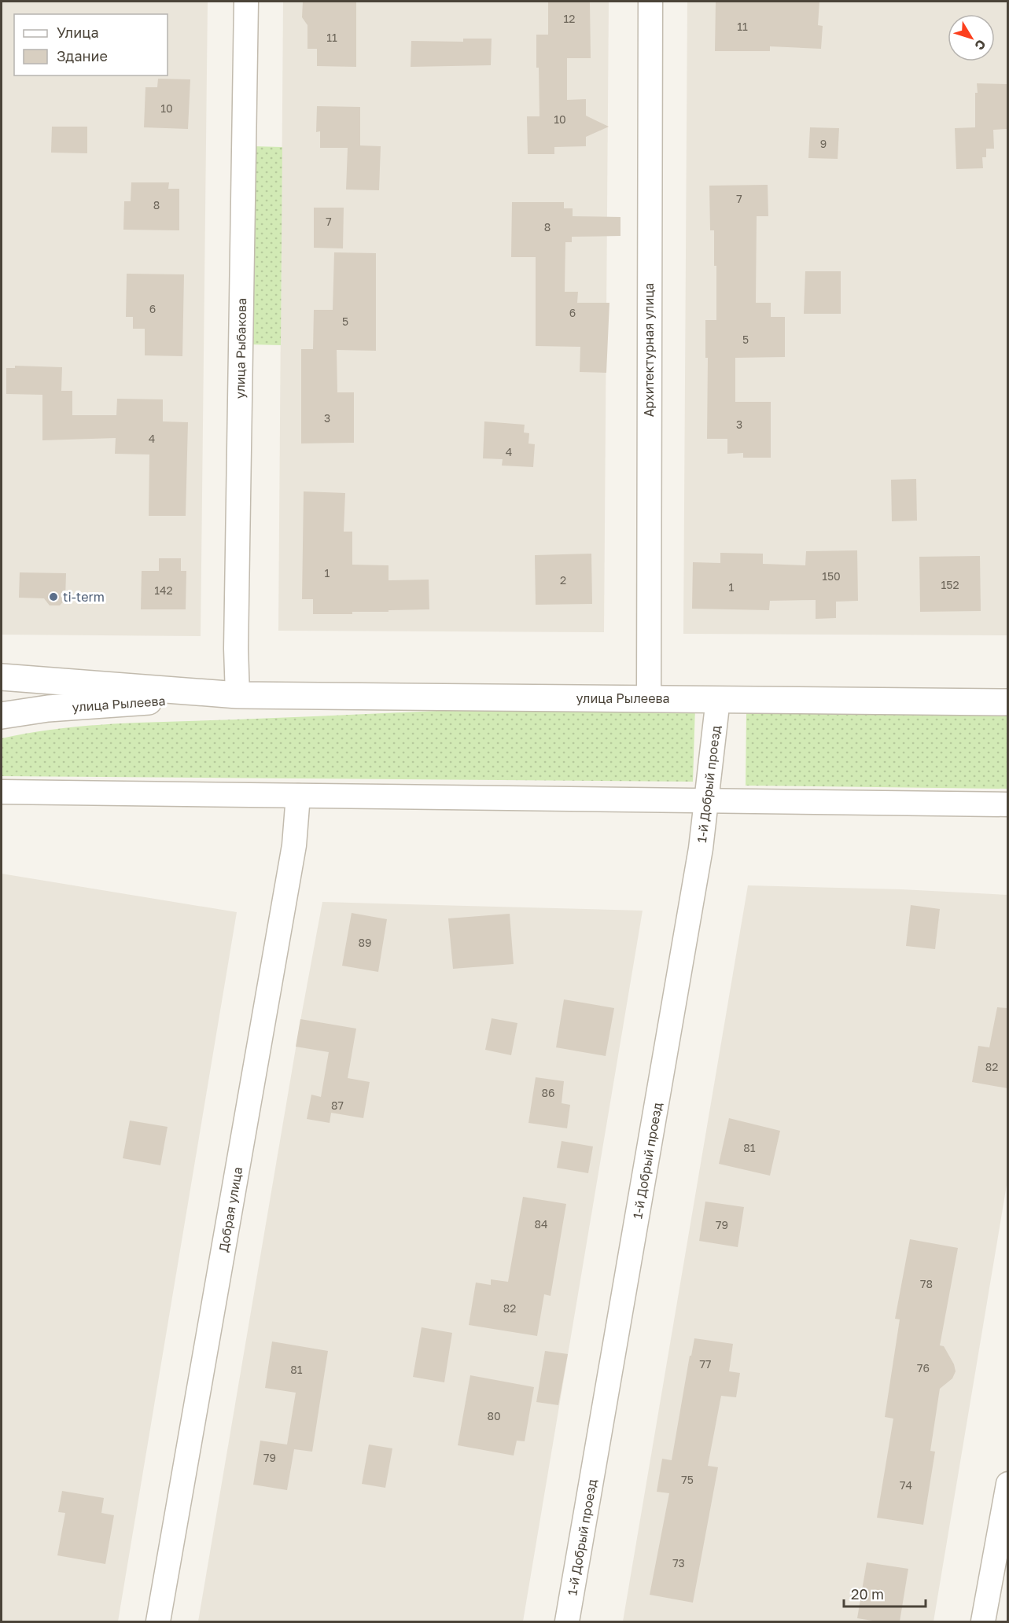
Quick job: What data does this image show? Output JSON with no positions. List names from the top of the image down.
{
  "streets": {
    "street": [
      "улица Рыбакова",
      "Архитектурная улица",
      "улица Рылеева",
      "1-й Добрый проезд",
      "Добрая улица"
    ]
  },
  "crossings": [
    ["улица Рыбакова", "улица Рылеева"],
    ["Архитектурная улица", "улица Рылеева"],
    ["улица Рылеева", "1-й Добрый проезд"]
  ],
  "places": ["ti-term"],
  "house_numbers": [
    "12",
    "11",
    "11",
    "10",
    "10",
    "9",
    "7",
    "8",
    "7",
    "8",
    "6",
    "6",
    "5",
    "5",
    "3",
    "3",
    "4",
    "4",
    "1",
    "150",
    "2",
    "152",
    "1",
    "142",
    "89",
    "82",
    "86",
    "87",
    "81",
    "84",
    "79",
    "78",
    "82",
    "77",
    "76",
    "81",
    "80",
    "79",
    "75",
    "74",
    "73"
  ],
  "legend": ["Улица", "Здание"],
  "scale_bar": "20 m",
  "north": "bottom right"
}
